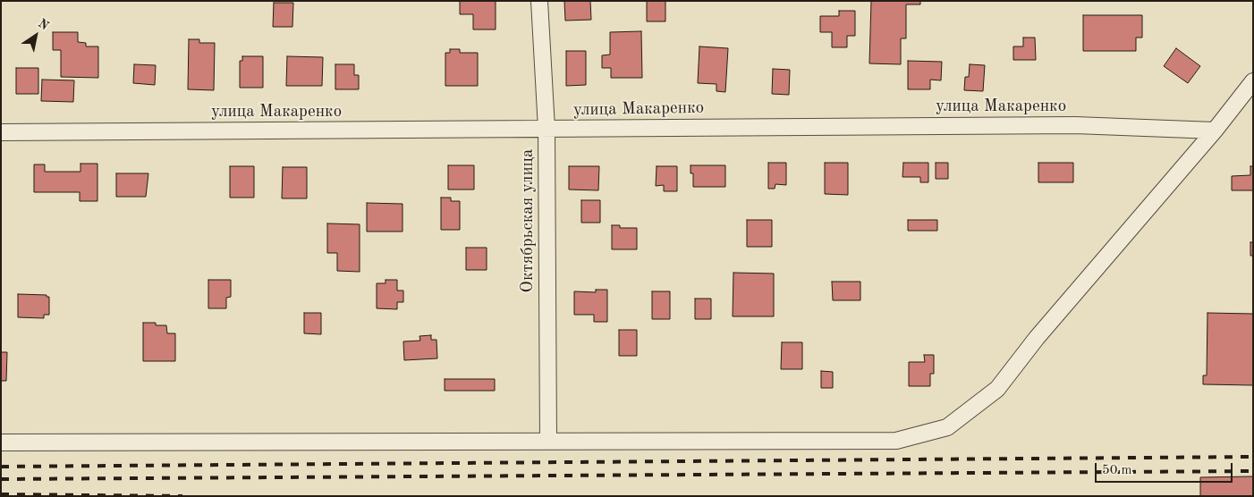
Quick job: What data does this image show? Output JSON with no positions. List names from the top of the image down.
{
  "streets": {
    "street": ["улица Макаренко", "Октябрьская улица"]
  },
  "crossings": [
    ["улица Макаренко", "Октябрьская улица"]
  ],
  "scale_bar": "50 m",
  "north": "top right"
}
